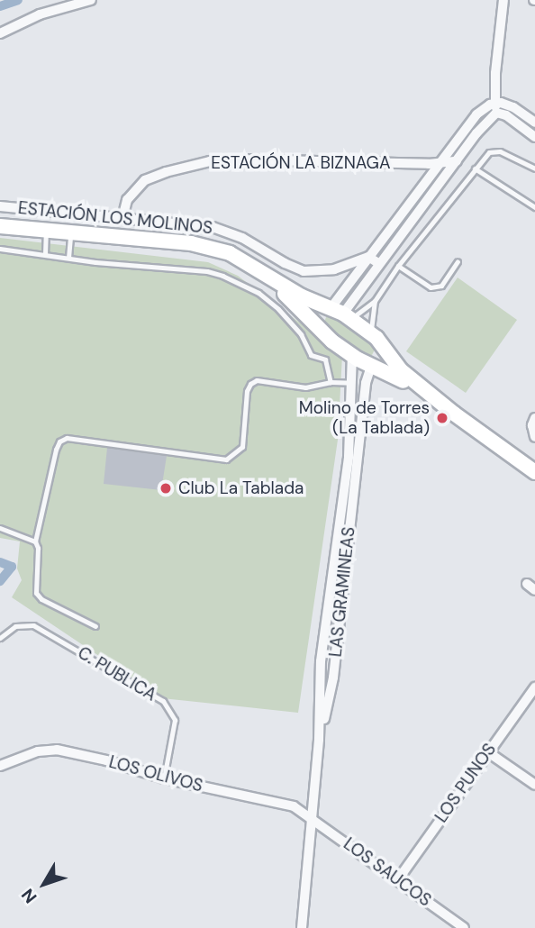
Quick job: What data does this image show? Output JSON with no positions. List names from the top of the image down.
{
  "streets": {
    "street": [
      "ESTACIÓN LA BIZNAGA",
      "ESTACIÓN LOS MOLINOS",
      "LAS GRAMINEAS",
      "LOS OLIVOS",
      "LOS PUNOS",
      "LOS SAUCOS"
    ],
    "lane": ["C. PUBLICA"]
  },
  "crossings": [
    ["ESTACIÓN LA BIZNAGA", "ESTACIÓN LOS MOLINOS"],
    ["LAS GRAMINEAS", "LOS OLIVOS"],
    ["LAS GRAMINEAS", "LOS SAUCOS"],
    ["C. PUBLICA", "LOS OLIVOS"],
    ["LOS OLIVOS", "LOS SAUCOS"],
    ["LOS PUNOS", "LOS SAUCOS"]
  ],
  "places": ["Molino de Torres (La Tablada)", "Club La Tablada"],
  "north": "bottom left"
}
